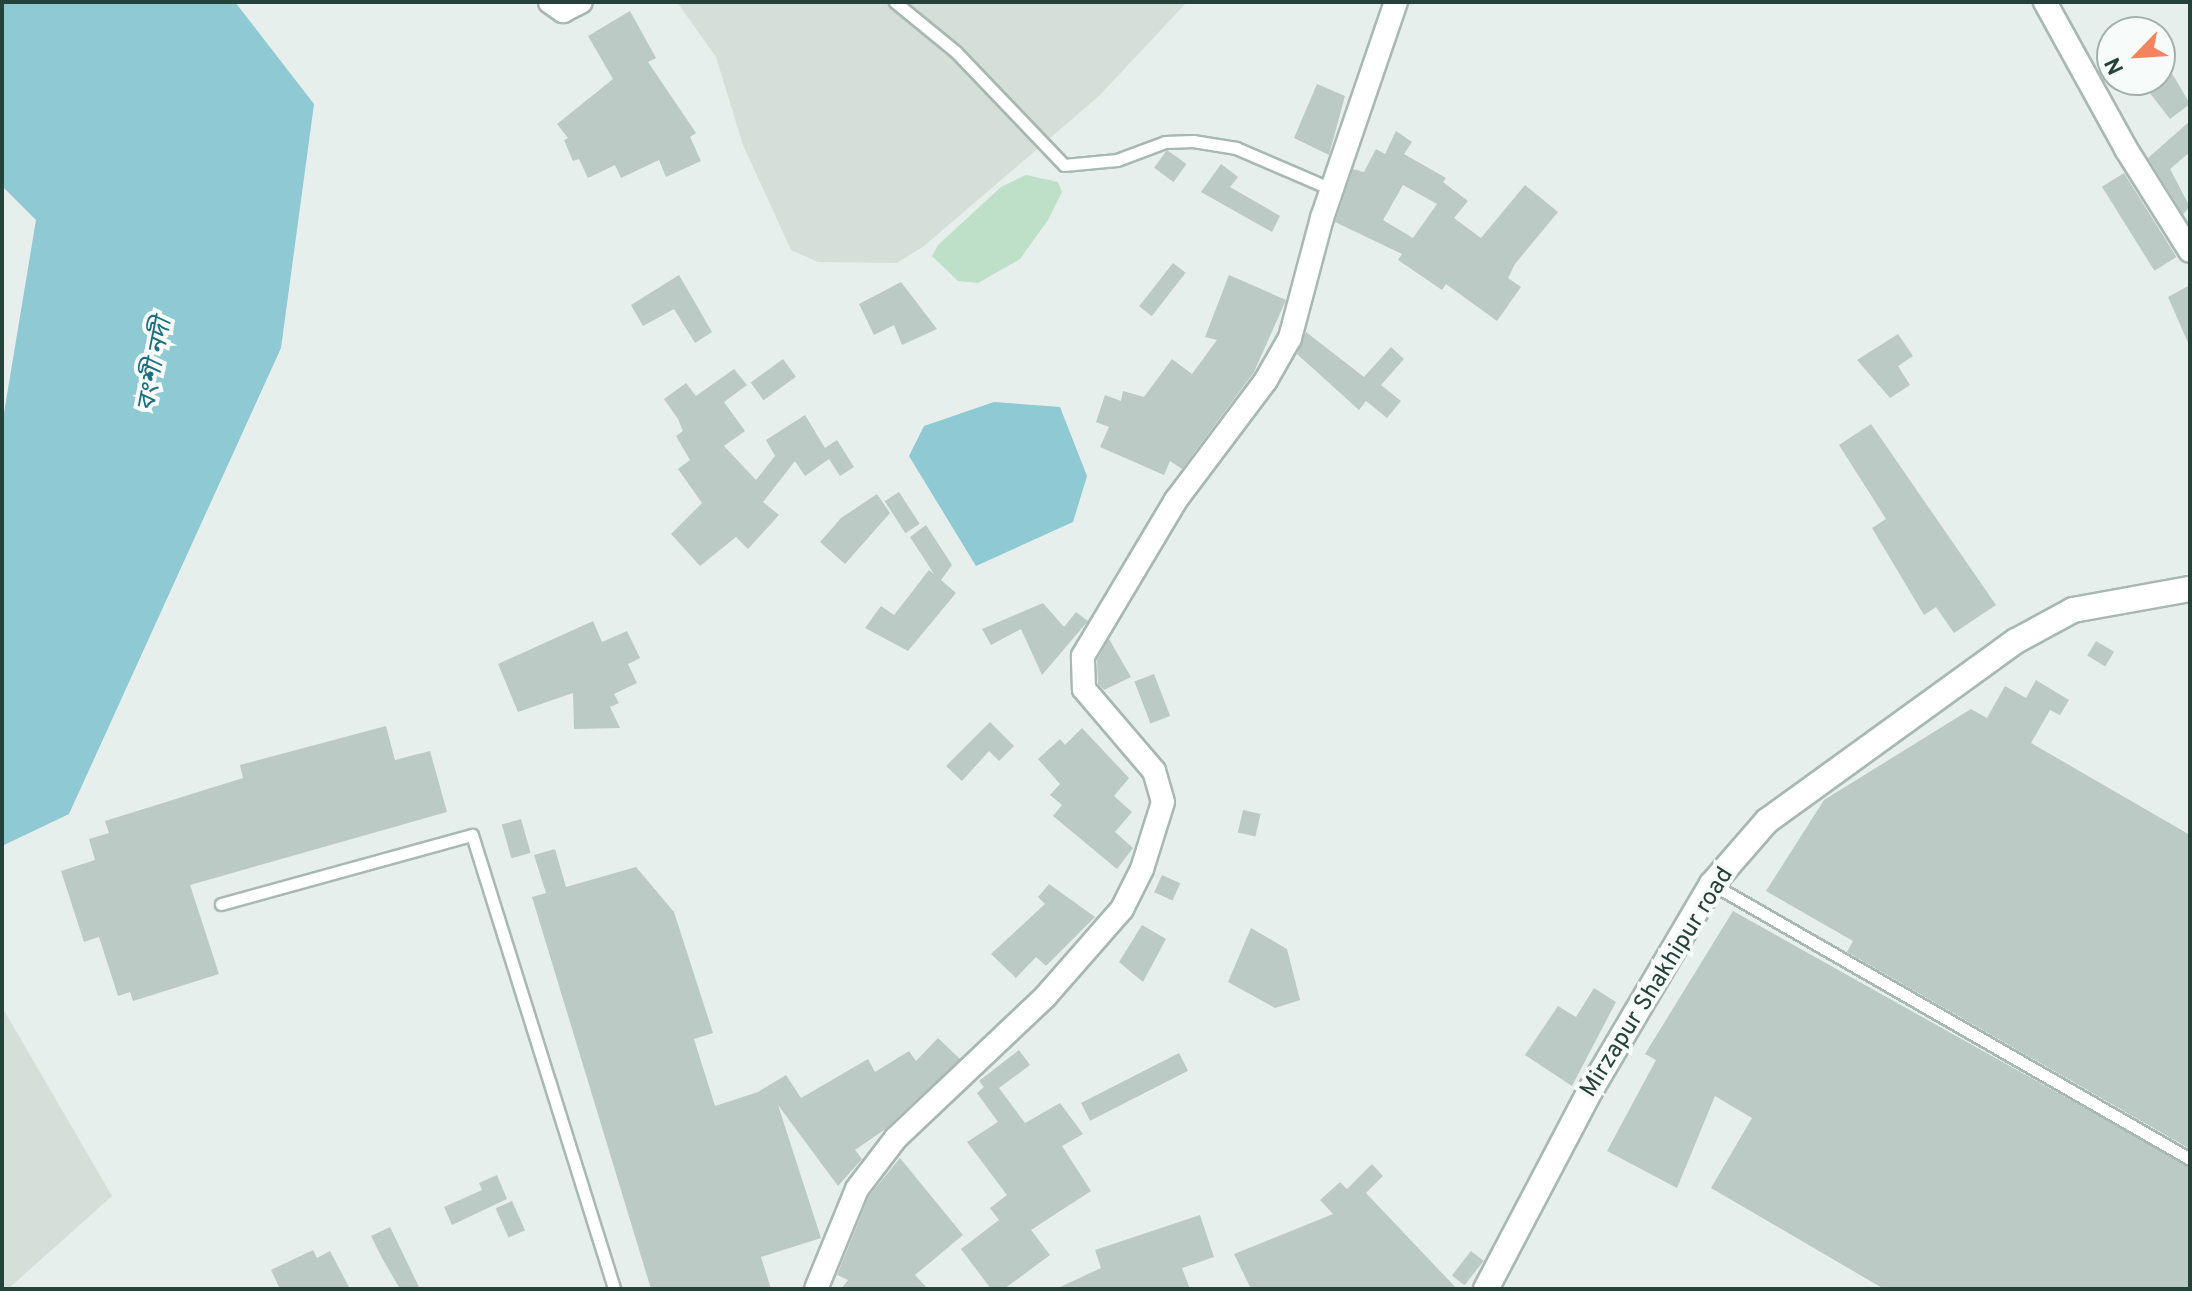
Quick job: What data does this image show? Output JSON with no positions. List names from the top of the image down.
{
  "streets": {
    "main road": ["Mirzapur Shakhipur road"]
  },
  "water": ["বংশী নদী"],
  "north": "bottom left"
}
